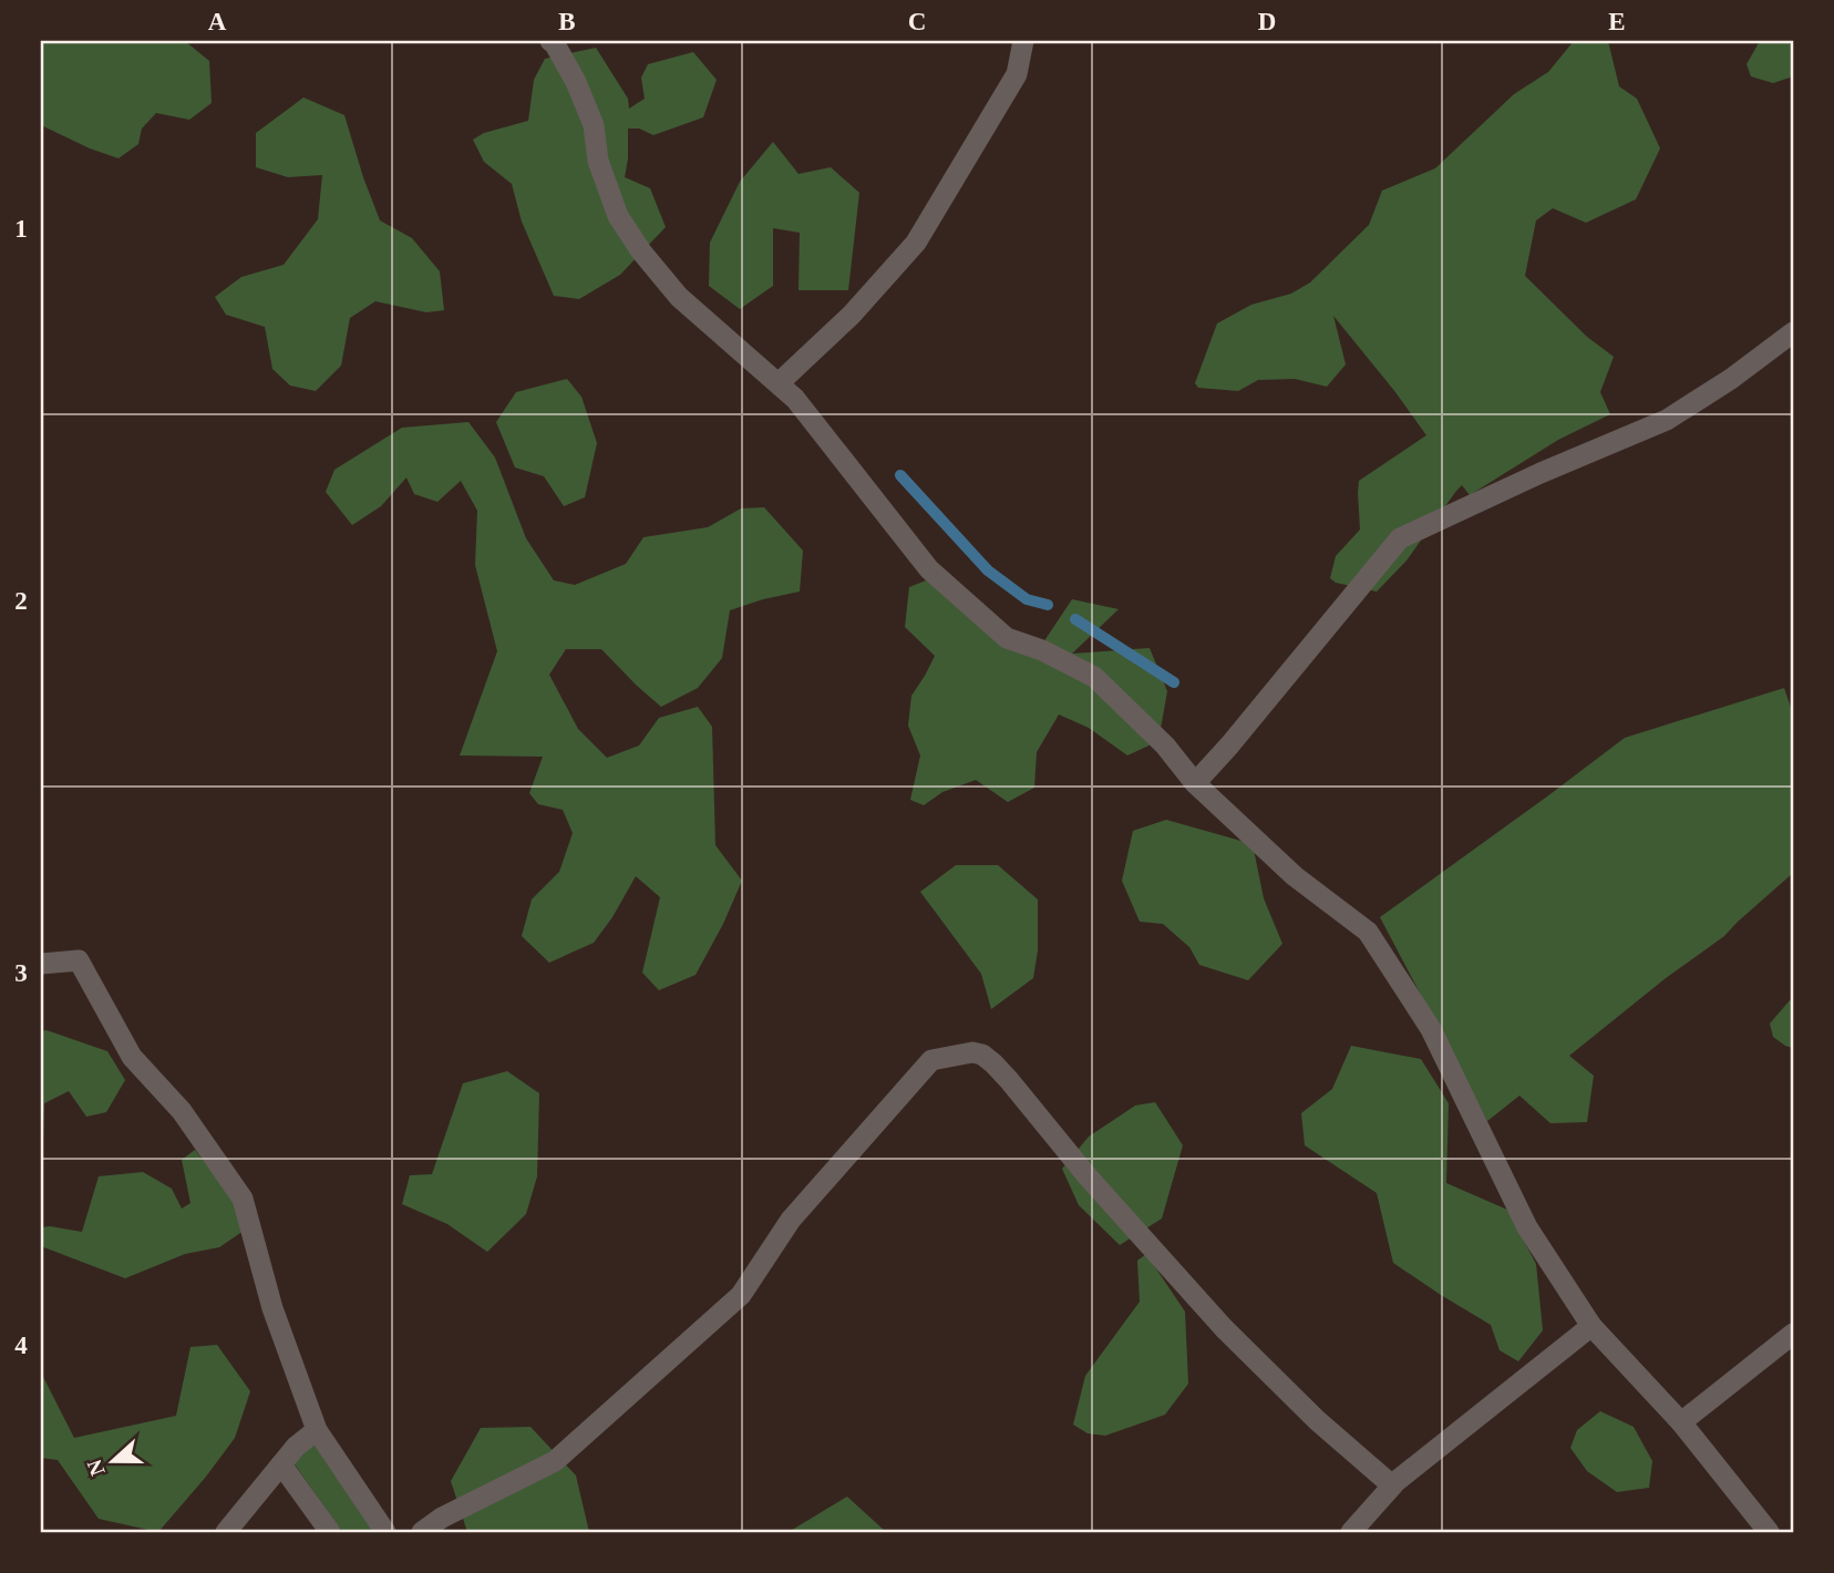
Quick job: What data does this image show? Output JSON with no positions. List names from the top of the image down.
{
  "north": "left",
  "grid": {
    "columns": [
      "A",
      "B",
      "C",
      "D",
      "E"
    ],
    "rows": [
      "1",
      "2",
      "3",
      "4"
    ]
  }
}
